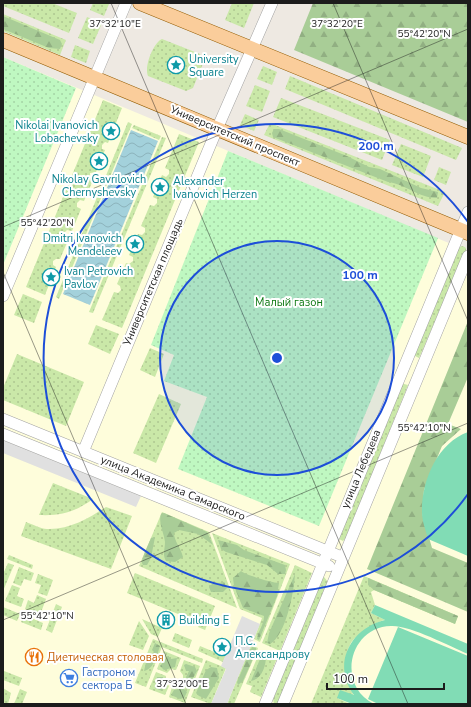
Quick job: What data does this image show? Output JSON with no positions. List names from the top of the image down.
{
  "streets": {
    "main road": ["Университетский проспект"],
    "street": ["Университетская площадь", "улица Лебедева", "улица Академика Самарского"]
  },
  "crossings": [
    ["Университетский проспект", "Университетская площадь"],
    ["Университетский проспект", "улица Лебедева"],
    ["Университетская площадь", "улица Академика Самарского"],
    ["улица Лебедева", "улица Академика Самарского"]
  ],
  "parks": ["Малый газон"],
  "places": {
    "place": [
      "University Square",
      "Nikolai Ivanovich Lobachevsky",
      "Nikolay Gavrilovich Chernyshevsky",
      "Alexander Ivanovich Herzen",
      "Dmitri Ivanovich Mendeleev",
      "Ivan Petrovich Pavlov",
      "П.С. Александрову"
    ],
    "building": ["Building E"],
    "restaurant": ["Диетическая столовая"],
    "supermarket": ["Гастроном сектора Б"]
  },
  "scale_bar": "100 m",
  "coordinates": [
    "37°32'10\"E",
    "37°32'20\"E",
    "55°42'20\"N",
    "55°42'10\"N",
    "37°32'00\"E"
  ],
  "rings": ["200 m", "100 m"]
}
